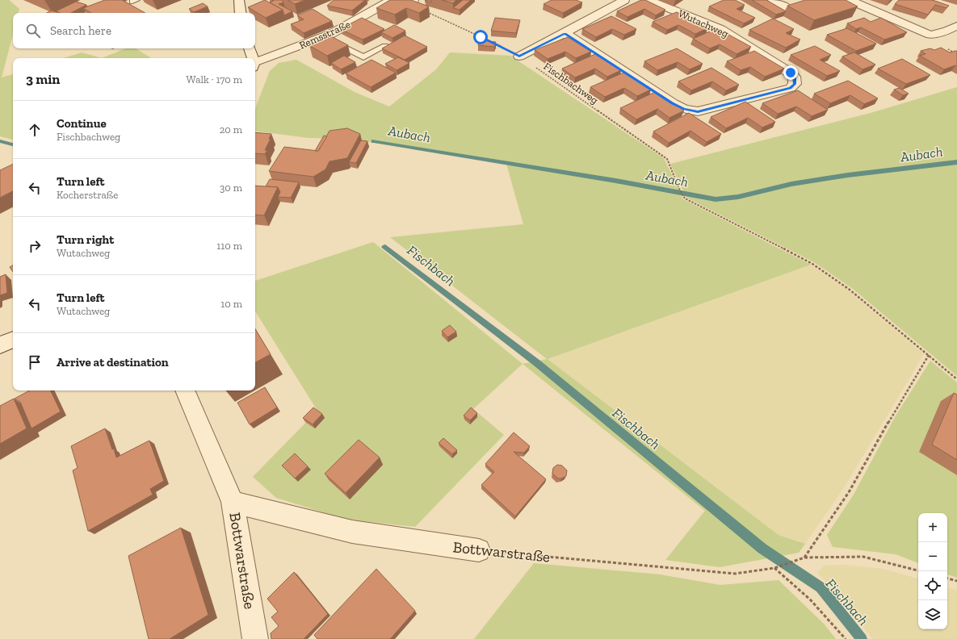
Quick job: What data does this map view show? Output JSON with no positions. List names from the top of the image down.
{
  "streets": {
    "street": ["Wutachweg", "Remsstraße", "Bottwarstraße"],
    "path": ["Fischbachweg"]
  },
  "water": ["Aubach", "Fischbach"],
  "page": {
    "search": "Search here",
    "heading": ["3 min", "Walk · 170 m"],
    "list": [
      ["Continue", "Fischbachweg", "20 m"],
      ["Turn left", "Kocherstraße", "30 m"],
      ["Turn right", "Wutachweg", "110 m"],
      ["Turn left", "Wutachweg", "10 m"],
      "Arrive at destination"
    ],
    "map_buttons": ["+", "−"]
  }
}
